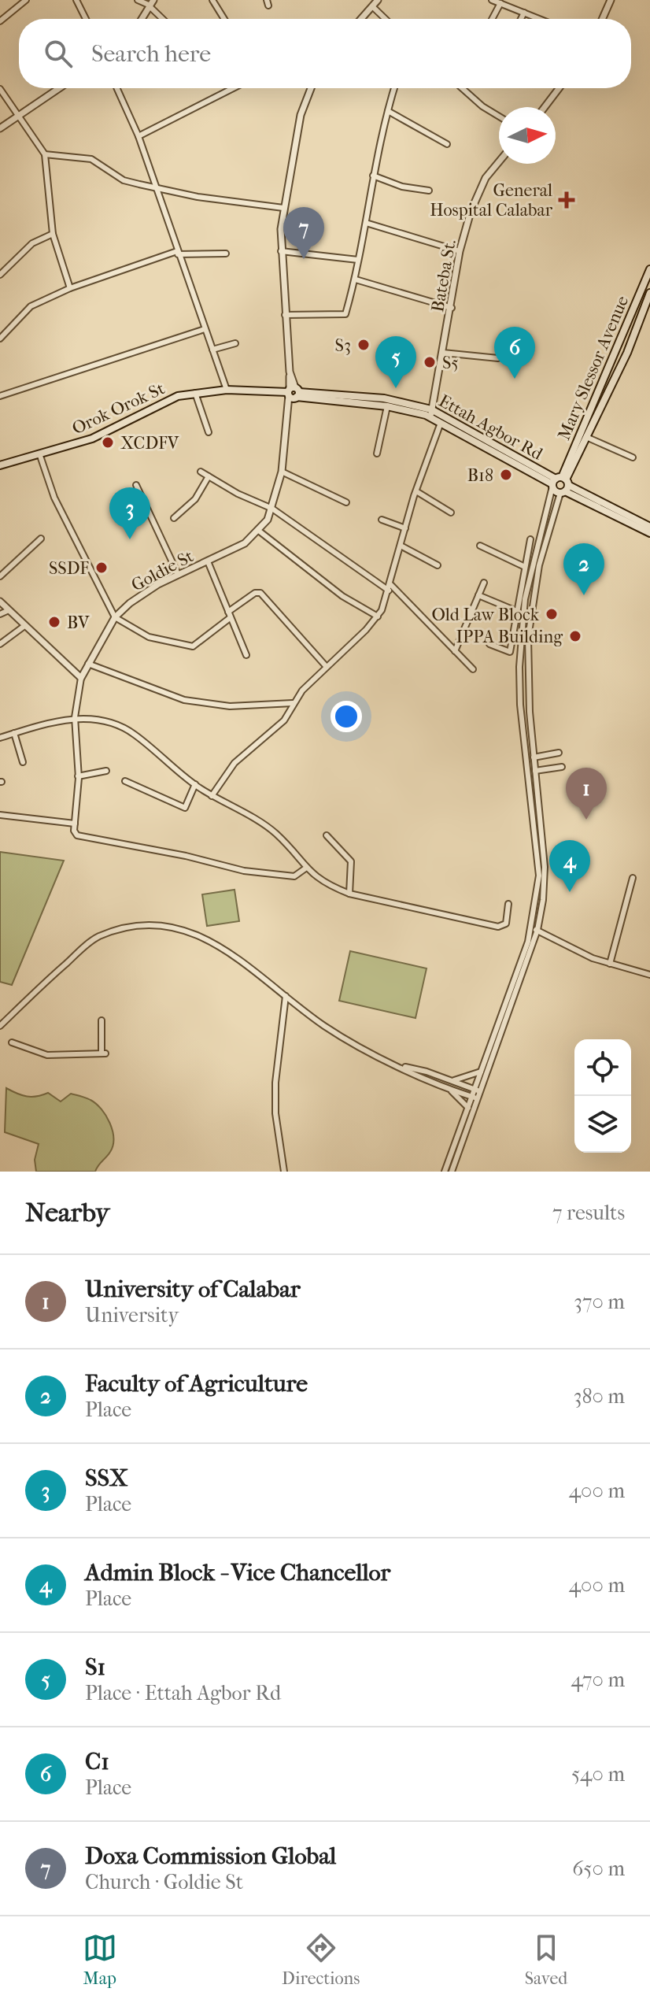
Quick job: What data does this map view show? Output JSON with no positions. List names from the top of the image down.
{
  "streets": {
    "main road": ["Mary Slessor Avenue", "Orok Orok St", "Ettah Agbor Rd"],
    "street": ["Bateba St.", "Goldie St"]
  },
  "crossings": [
    ["Bateba St.", "Ettah Agbor Rd"],
    ["Mary Slessor Avenue", "Ettah Agbor Rd"],
    ["Orok Orok St", "Ettah Agbor Rd"],
    ["Orok Orok St", "Goldie St"],
    ["Ettah Agbor Rd", "Goldie St"]
  ],
  "places": {
    "health": ["General Hospital Calabar"],
    "other": [
      "S3",
      "S5",
      "XCDFV",
      "B18",
      "SSDF",
      "Old Law Block",
      "BV",
      "IPPA Building"
    ]
  },
  "north": "right",
  "page": {
    "search": "Search here",
    "pins": [
      "7",
      "6",
      "5",
      "3",
      "2",
      "1",
      "4"
    ],
    "heading": ["Nearby", "7 results"],
    "list": [
      {
        "mark": "1",
        "name": "University of Calabar",
        "note": "University",
        "value": "370 m"
      },
      {
        "mark": "2",
        "name": "Faculty of Agriculture",
        "note": "Place",
        "value": "380 m"
      },
      {
        "mark": "3",
        "name": "SSX",
        "note": "Place",
        "value": "400 m"
      },
      {
        "mark": "4",
        "name": "Admin Block - Vice Chancellor",
        "note": "Place",
        "value": "400 m"
      },
      {
        "mark": "5",
        "name": "S1",
        "note": "Place · Ettah Agbor Rd",
        "value": "470 m"
      },
      {
        "mark": "6",
        "name": "C1",
        "note": "Place",
        "value": "540 m"
      },
      {
        "mark": "7",
        "name": "Doxa Commission Global",
        "note": "Church · Goldie St",
        "value": "650 m"
      }
    ],
    "nav": ["Map", "Directions", "Saved"]
  }
}
